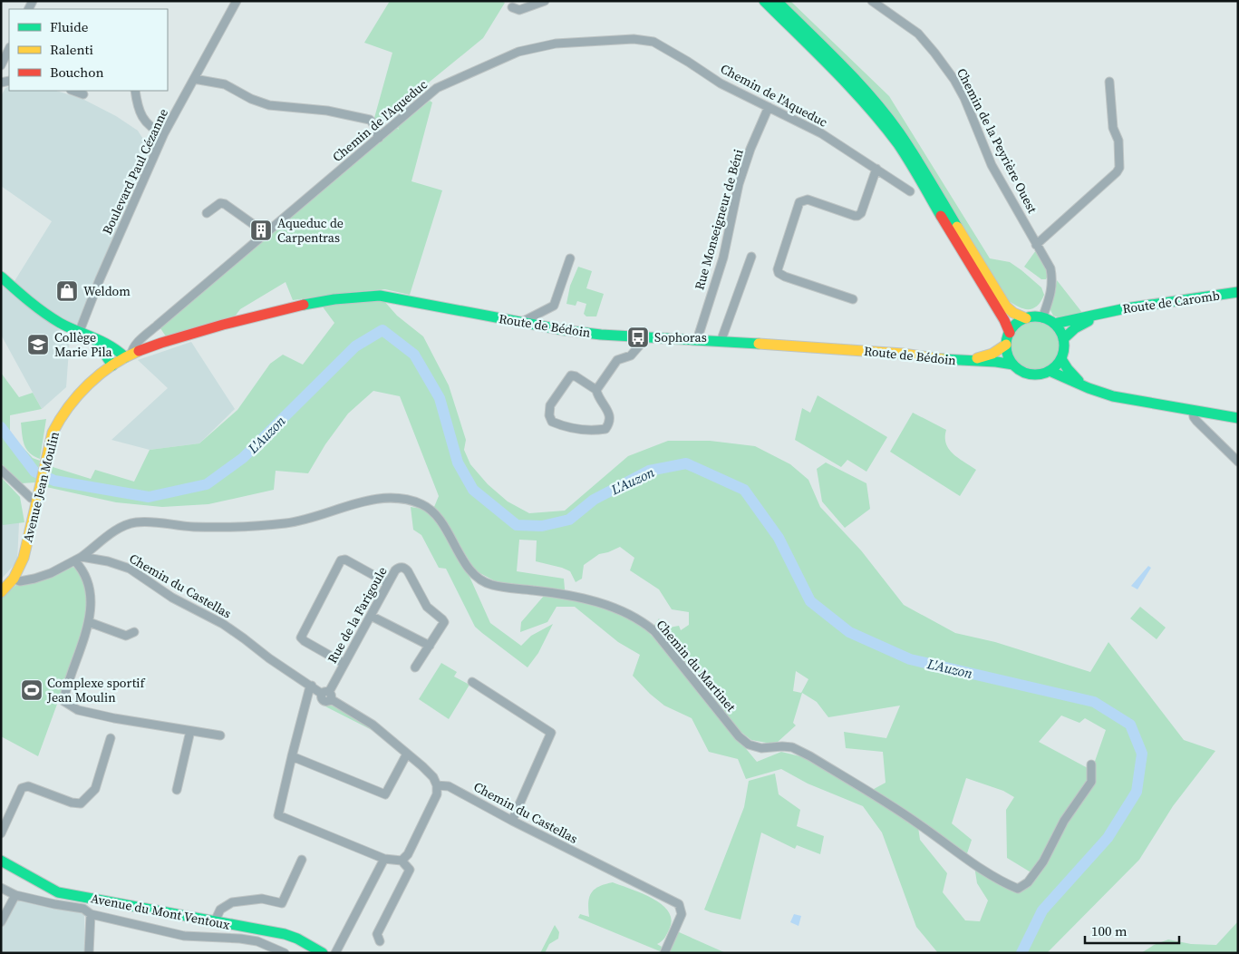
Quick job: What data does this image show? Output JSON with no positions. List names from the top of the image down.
{
  "streets": {
    "main road": [
      "Route de Caromb",
      "Route de Bédoin",
      "Avenue Jean Moulin",
      "Avenue du Mont Ventoux"
    ],
    "street": [
      "Chemin de l'Aqueduc",
      "Chemin de la Peyrière Ouest",
      "Boulevard Paul Cézanne",
      "Rue Monseigneur de Béni",
      "Chemin du Castellas",
      "Rue de la Farigoule",
      "Chemin du Martinet"
    ]
  },
  "crossings": [
    ["Chemin de l'Aqueduc", "Rue Monseigneur de Béni"],
    ["Chemin de l'Aqueduc", "Route de Bédoin"],
    ["Chemin de l'Aqueduc", "Avenue Jean Moulin"],
    ["Chemin de la Peyrière Ouest", "Route de Bédoin"],
    ["Rue Monseigneur de Béni", "Route de Bédoin"],
    ["Route de Bédoin", "Avenue Jean Moulin"],
    ["Chemin du Castellas", "Rue de la Farigoule"],
    ["Chemin du Castellas", "Chemin du Martinet"]
  ],
  "water": ["L'Auzon"],
  "places": {
    "building": ["Aqueduc de Carpentras"],
    "shop": ["Weldom"],
    "bus stop": ["Sophoras"],
    "school or university": ["Collège Marie Pila"],
    "sports": ["Complexe sportif Jean Moulin"]
  },
  "legend": ["Fluide", "Ralenti", "Bouchon"],
  "scale_bar": "100 m"
}
